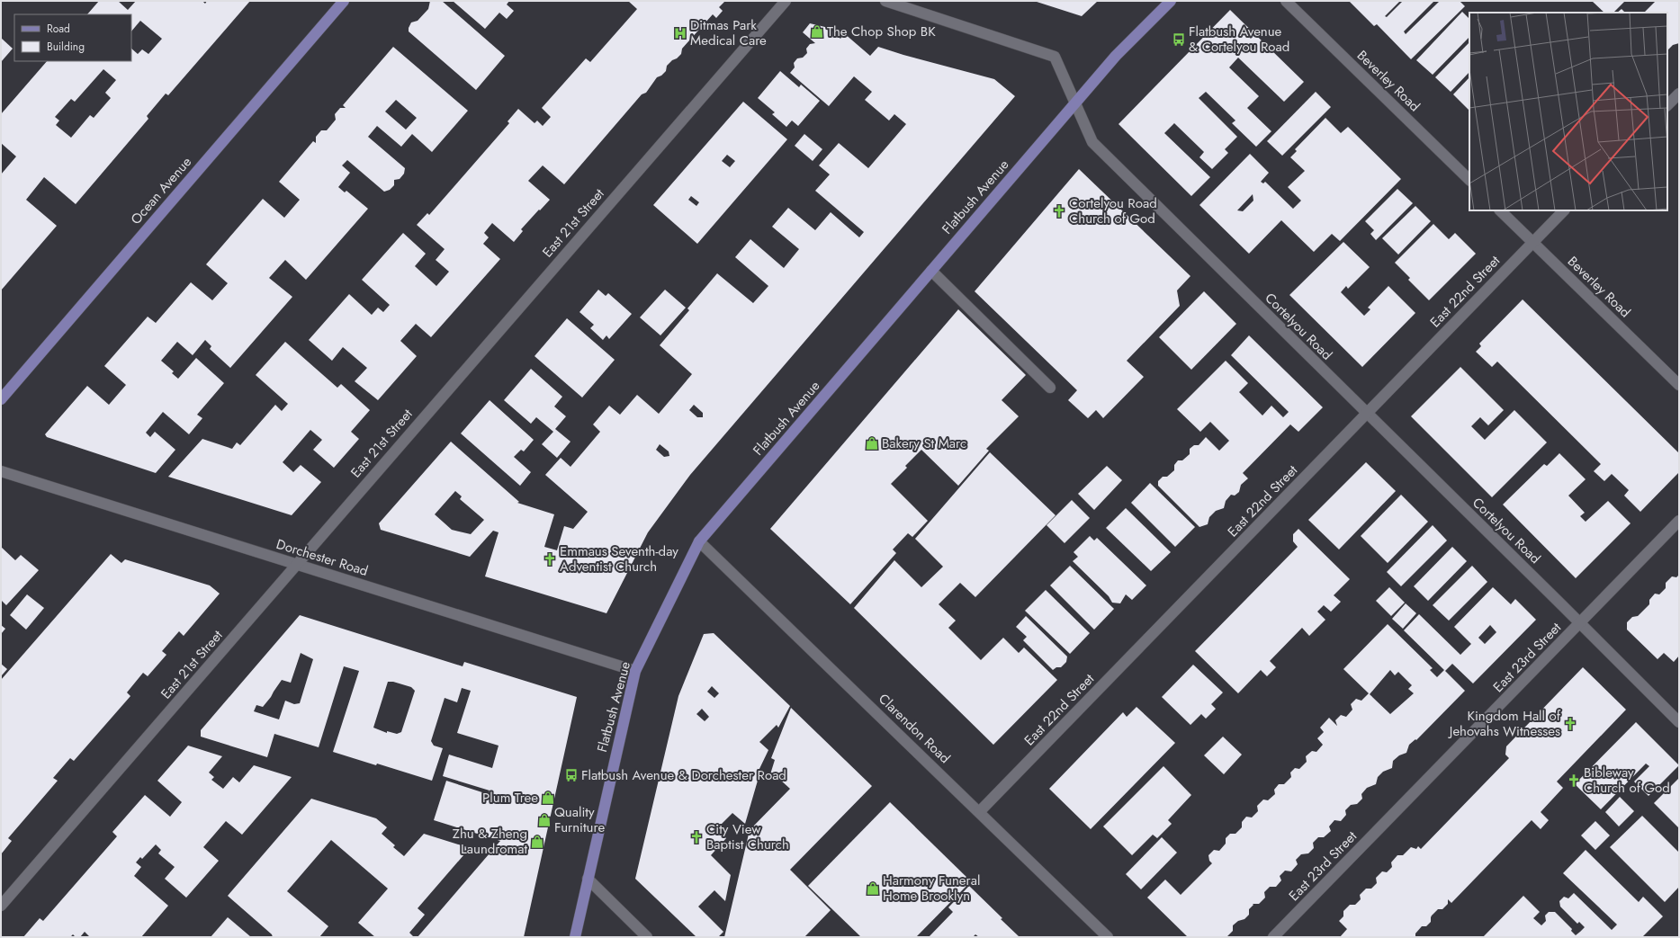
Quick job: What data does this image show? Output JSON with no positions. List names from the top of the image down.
{
  "streets": {
    "main road": ["Ocean Avenue", "Flatbush Avenue"],
    "street": [
      "Beverley Road",
      "East 21st Street",
      "East 22nd Street",
      "Cortelyou Road",
      "Dorchester Road",
      "East 23rd Street",
      "Clarendon Road"
    ]
  },
  "crossings": [
    ["Beverley Road", "East 22nd Street"],
    ["Flatbush Avenue", "Cortelyou Road"],
    ["Flatbush Avenue", "Dorchester Road"],
    ["Flatbush Avenue", "Clarendon Road"],
    ["East 21st Street", "Dorchester Road"],
    ["East 22nd Street", "Cortelyou Road"],
    ["East 22nd Street", "Clarendon Road"],
    ["Cortelyou Road", "East 23rd Street"]
  ],
  "places": {
    "shop": [
      "The Chop Shop BK",
      "Bakery St Marc",
      "Plum Tree",
      "Quality Furniture",
      "Zhu & Zheng Laundromat",
      "Harmony Funeral Home Brooklyn"
    ],
    "hospital": ["Ditmas Park Medical Care"],
    "bus stop": ["Flatbush Avenue & Cortelyou Road", "Flatbush Avenue & Dorchester Road"],
    "church": [
      "Cortelyou Road Church of God",
      "Emmaus Seventh-day Adventist Church",
      "Kingdom Hall of Jehovahs Witnesses",
      "Bibleway Church of God",
      "City View Baptist Church"
    ]
  },
  "legend": ["Road", "Building"]
}
